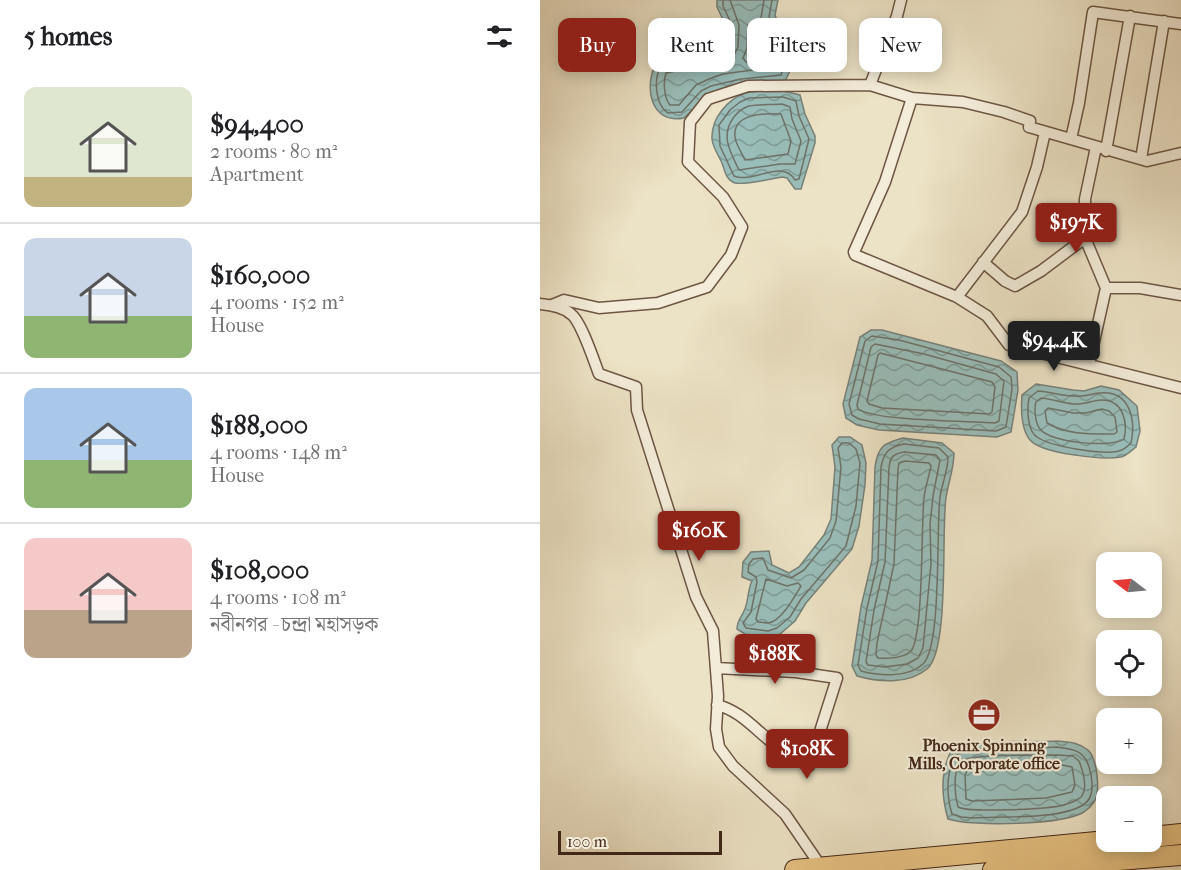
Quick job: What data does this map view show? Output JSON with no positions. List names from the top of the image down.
{
  "places": {
    "office": ["Phoenix Spinning Mills, Corporate office"]
  },
  "scale_bar": "100 m",
  "north": "left",
  "page": {
    "heading": "5 homes",
    "chip": [
      "Buy",
      "Rent",
      "Filters",
      "New"
    ],
    "list": [
      {
        "name": "$94,400",
        "note": "2 rooms · 80 m² · Apartment"
      },
      {
        "name": "$160,000",
        "note": "4 rooms · 152 m² · House"
      },
      {
        "name": "$188,000",
        "note": "4 rooms · 148 m² · House"
      },
      {
        "name": "$108,000",
        "note": "4 rooms · 108 m² · নবীনগর - চন্দ্রা মহাসড়ক"
      }
    ],
    "price": [
      "$197K",
      "$94.4K",
      "$160K",
      "$188K",
      "$108K"
    ],
    "map_buttons": ["+", "−"],
    "scale": "100 m"
  }
}
